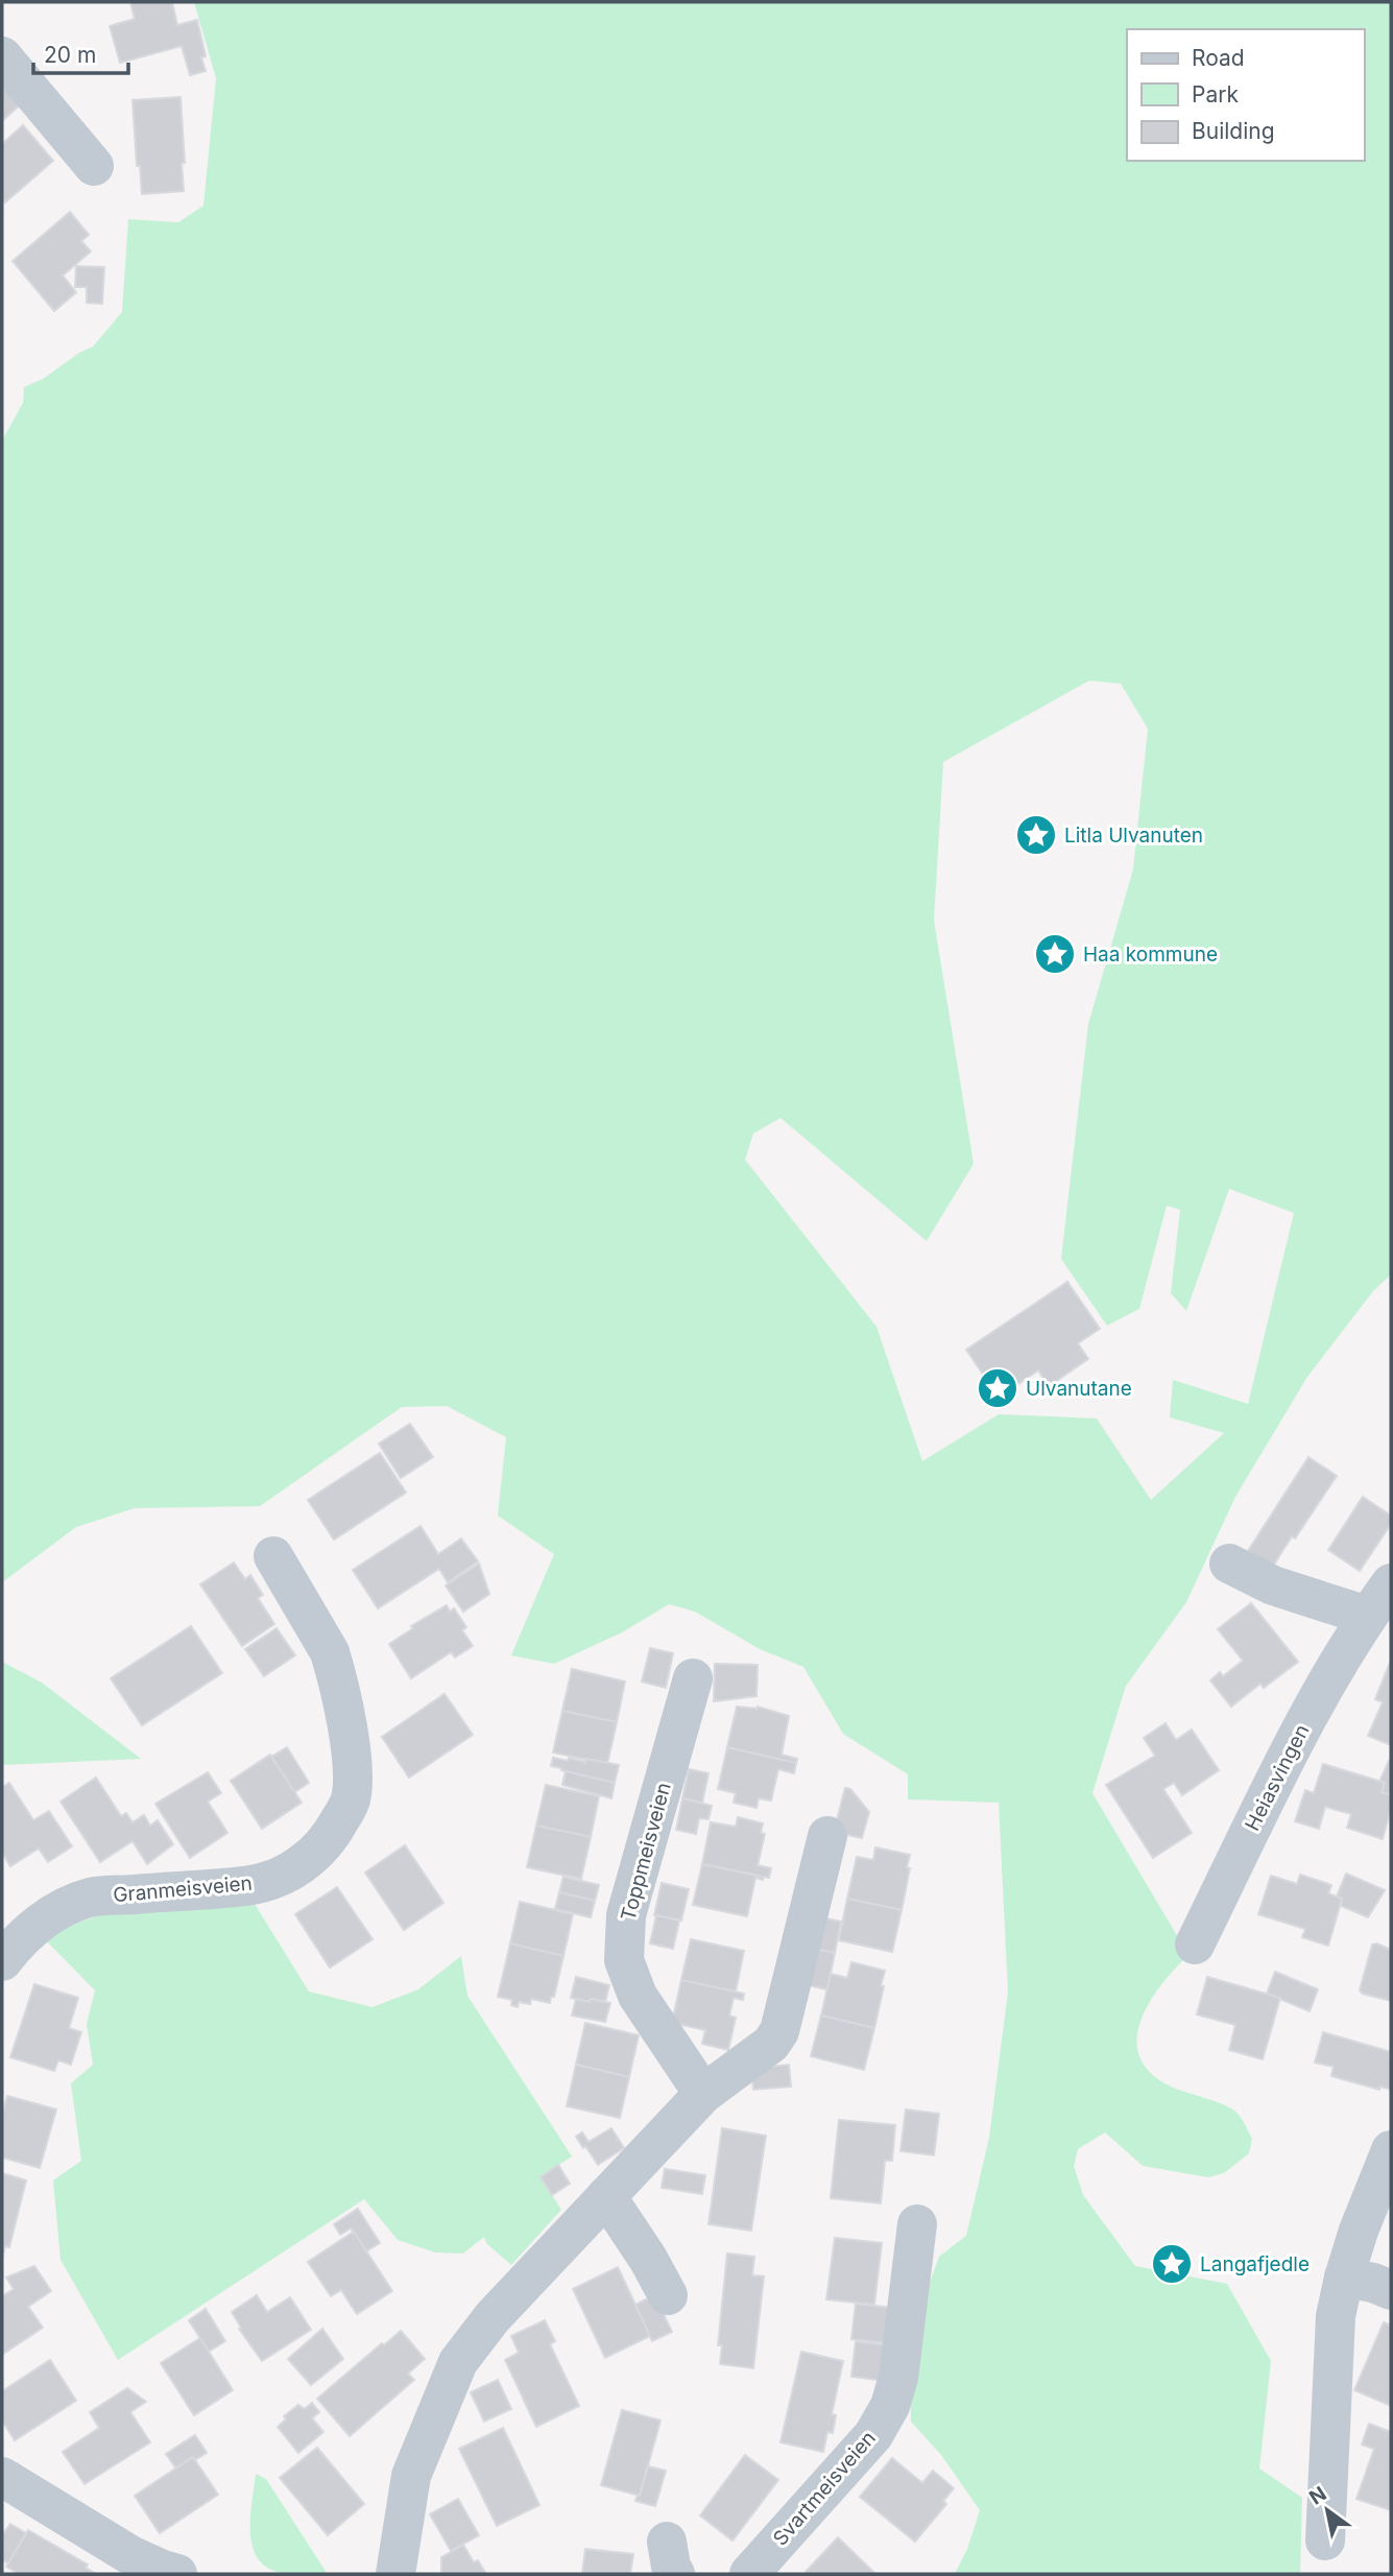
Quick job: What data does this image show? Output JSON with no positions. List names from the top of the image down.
{
  "streets": {
    "street": [
      "Heiasvingen",
      "Toppmeisveien",
      "Granmeisveien",
      "Svartmeisveien"
    ]
  },
  "places": {
    "place": [
      "Litla Ulvanuten",
      "Haa kommune",
      "Ulvanutane",
      "Langafjedle"
    ]
  },
  "legend": ["Road", "Park", "Building"],
  "scale_bar": "20 m",
  "north": "top left"
}
